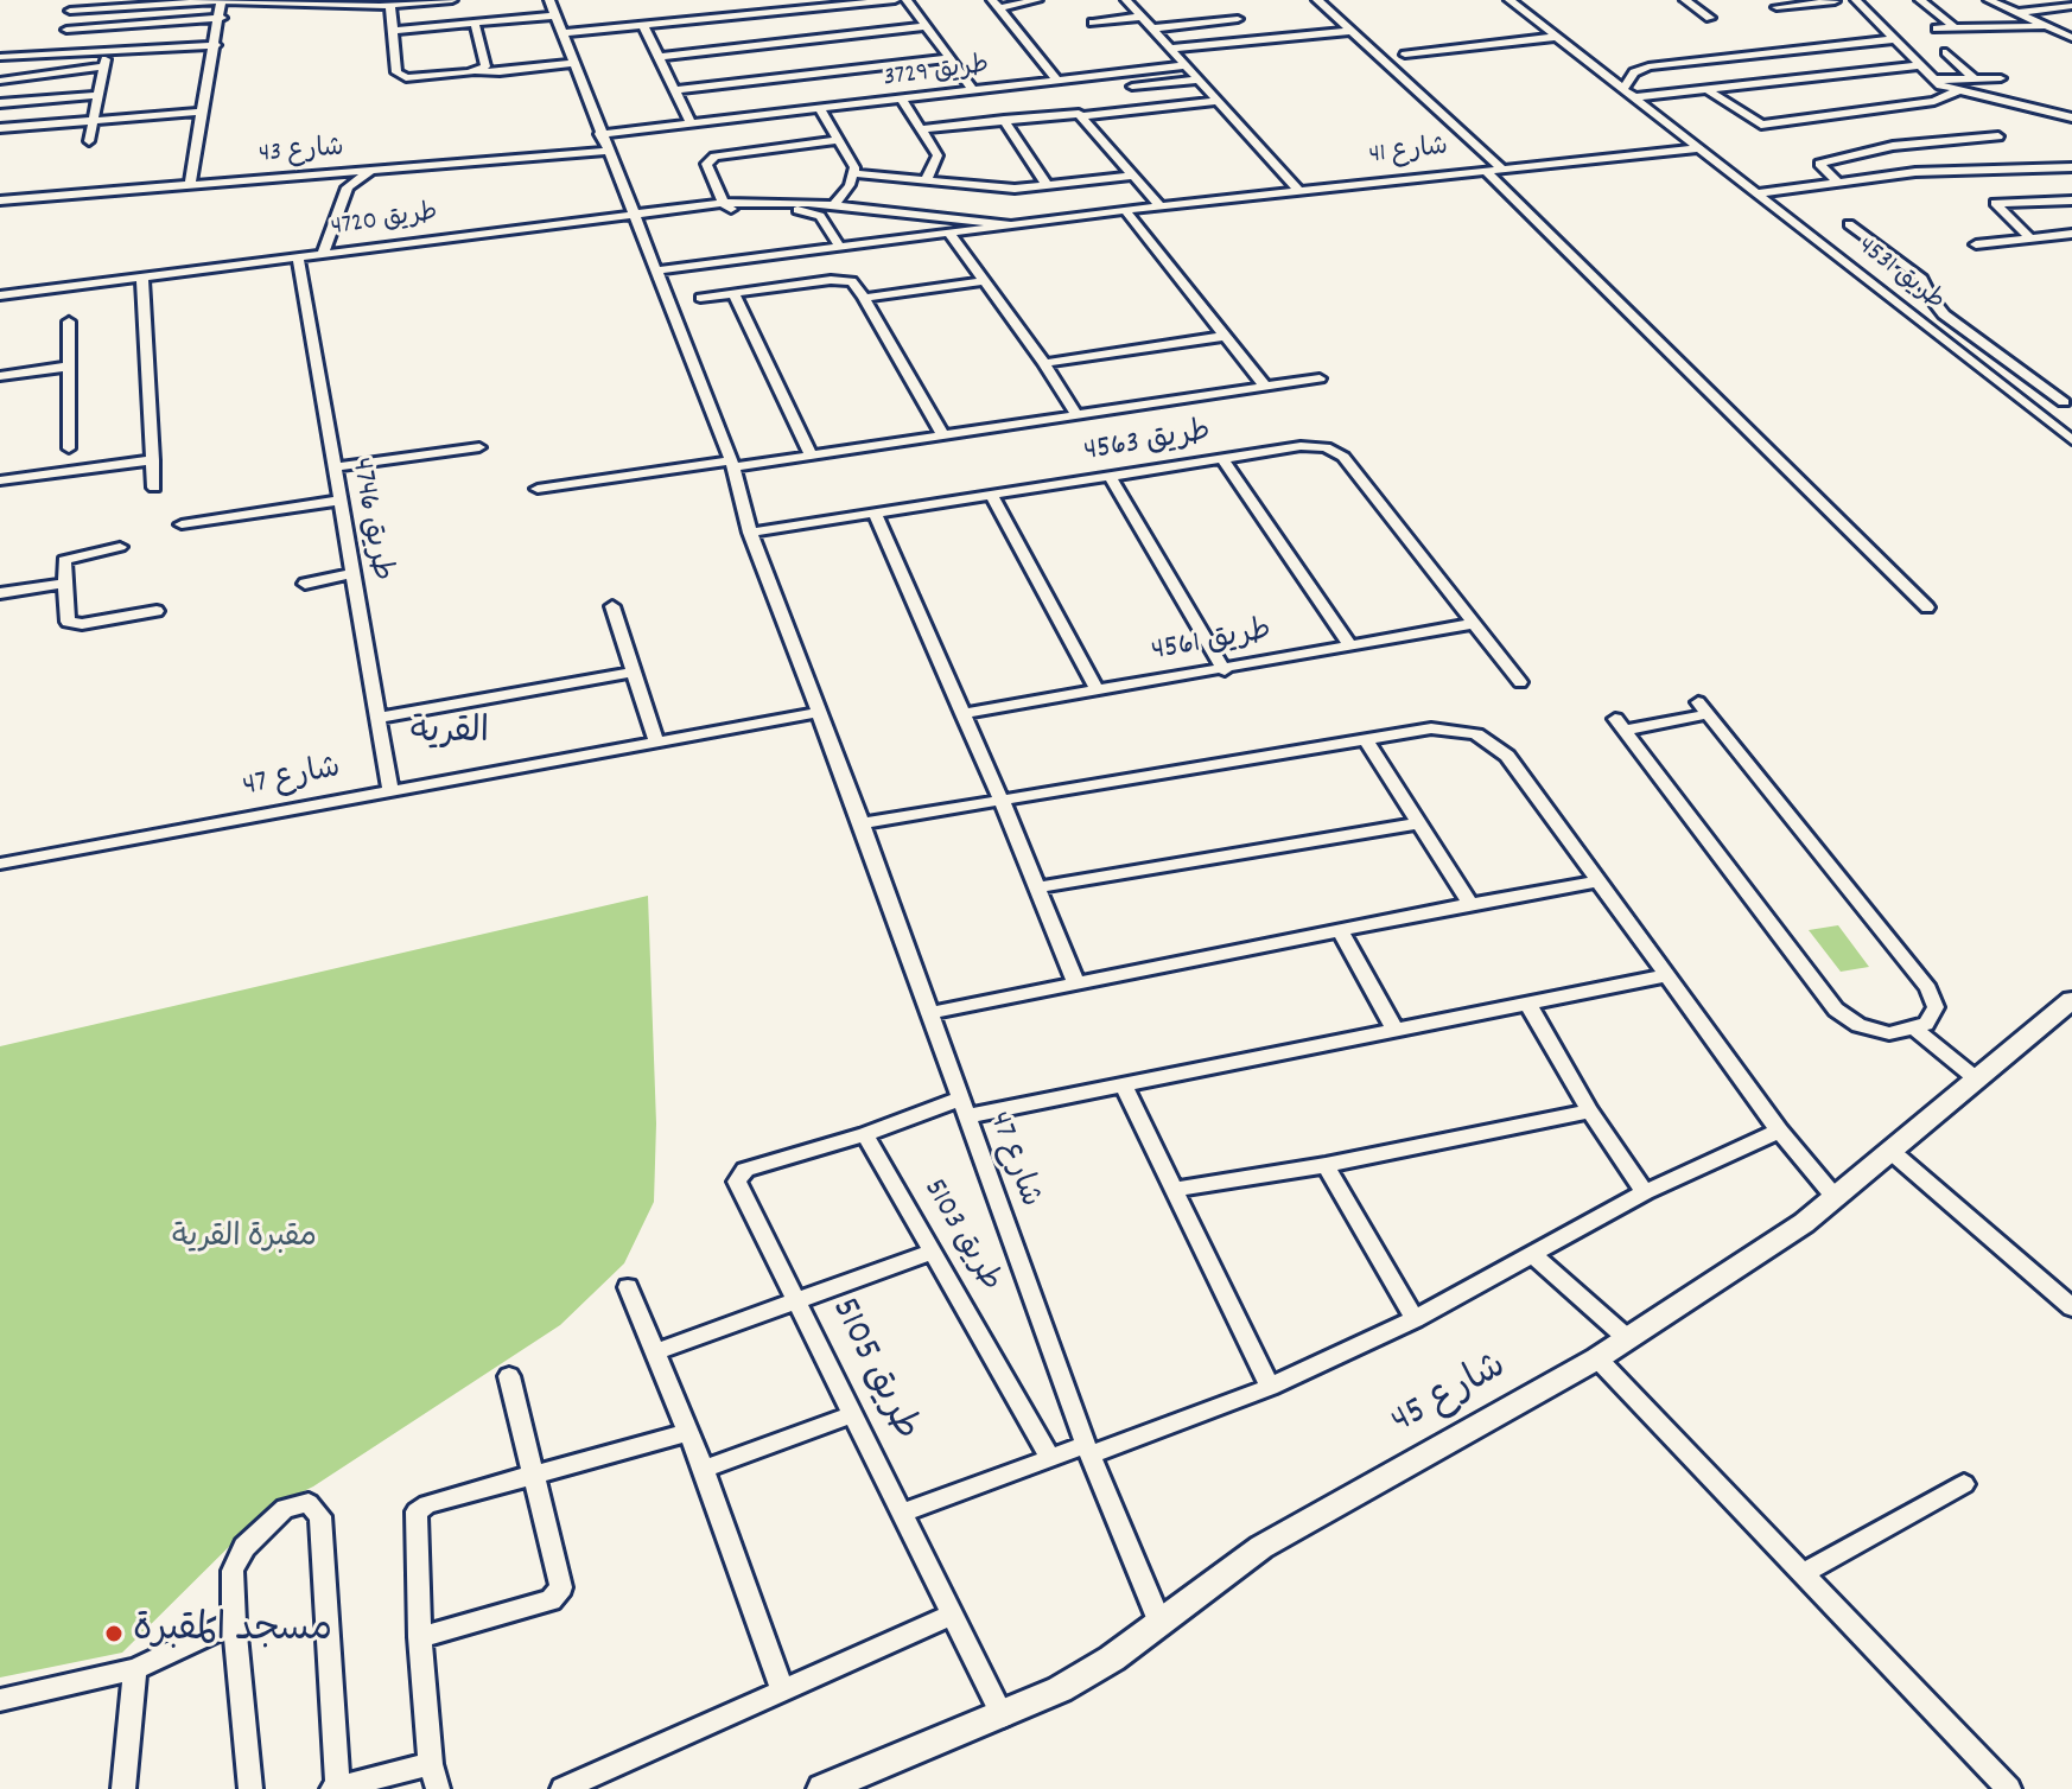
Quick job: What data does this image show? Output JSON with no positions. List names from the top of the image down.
{
  "streets": {
    "street": [
      "طريق 3729",
      "شارع 43",
      "شارع 41",
      "طريق 4720",
      "طريق 4531",
      "طريق 4563",
      "طريق 4746",
      "طريق 4561",
      "شارع 47",
      "طريق 5103",
      "طريق 5105",
      "شارع 45"
    ]
  },
  "crossings": [
    ["شارع 41", "طريق 4531"],
    ["شارع 41", "شارع 47"],
    ["طريق 4720", "طريق 4746"],
    ["طريق 4563", "طريق 4561"],
    ["طريق 4563", "شارع 47"],
    ["طريق 4746", "شارع 47"],
    ["شارع 47", "شارع 45"],
    ["طريق 5103", "طريق 5105"],
    ["طريق 5105", "شارع 45"]
  ],
  "districts": ["القرية"],
  "parks": ["مقبرة القرية"],
  "places": ["مسجد المقبرة"]
}
